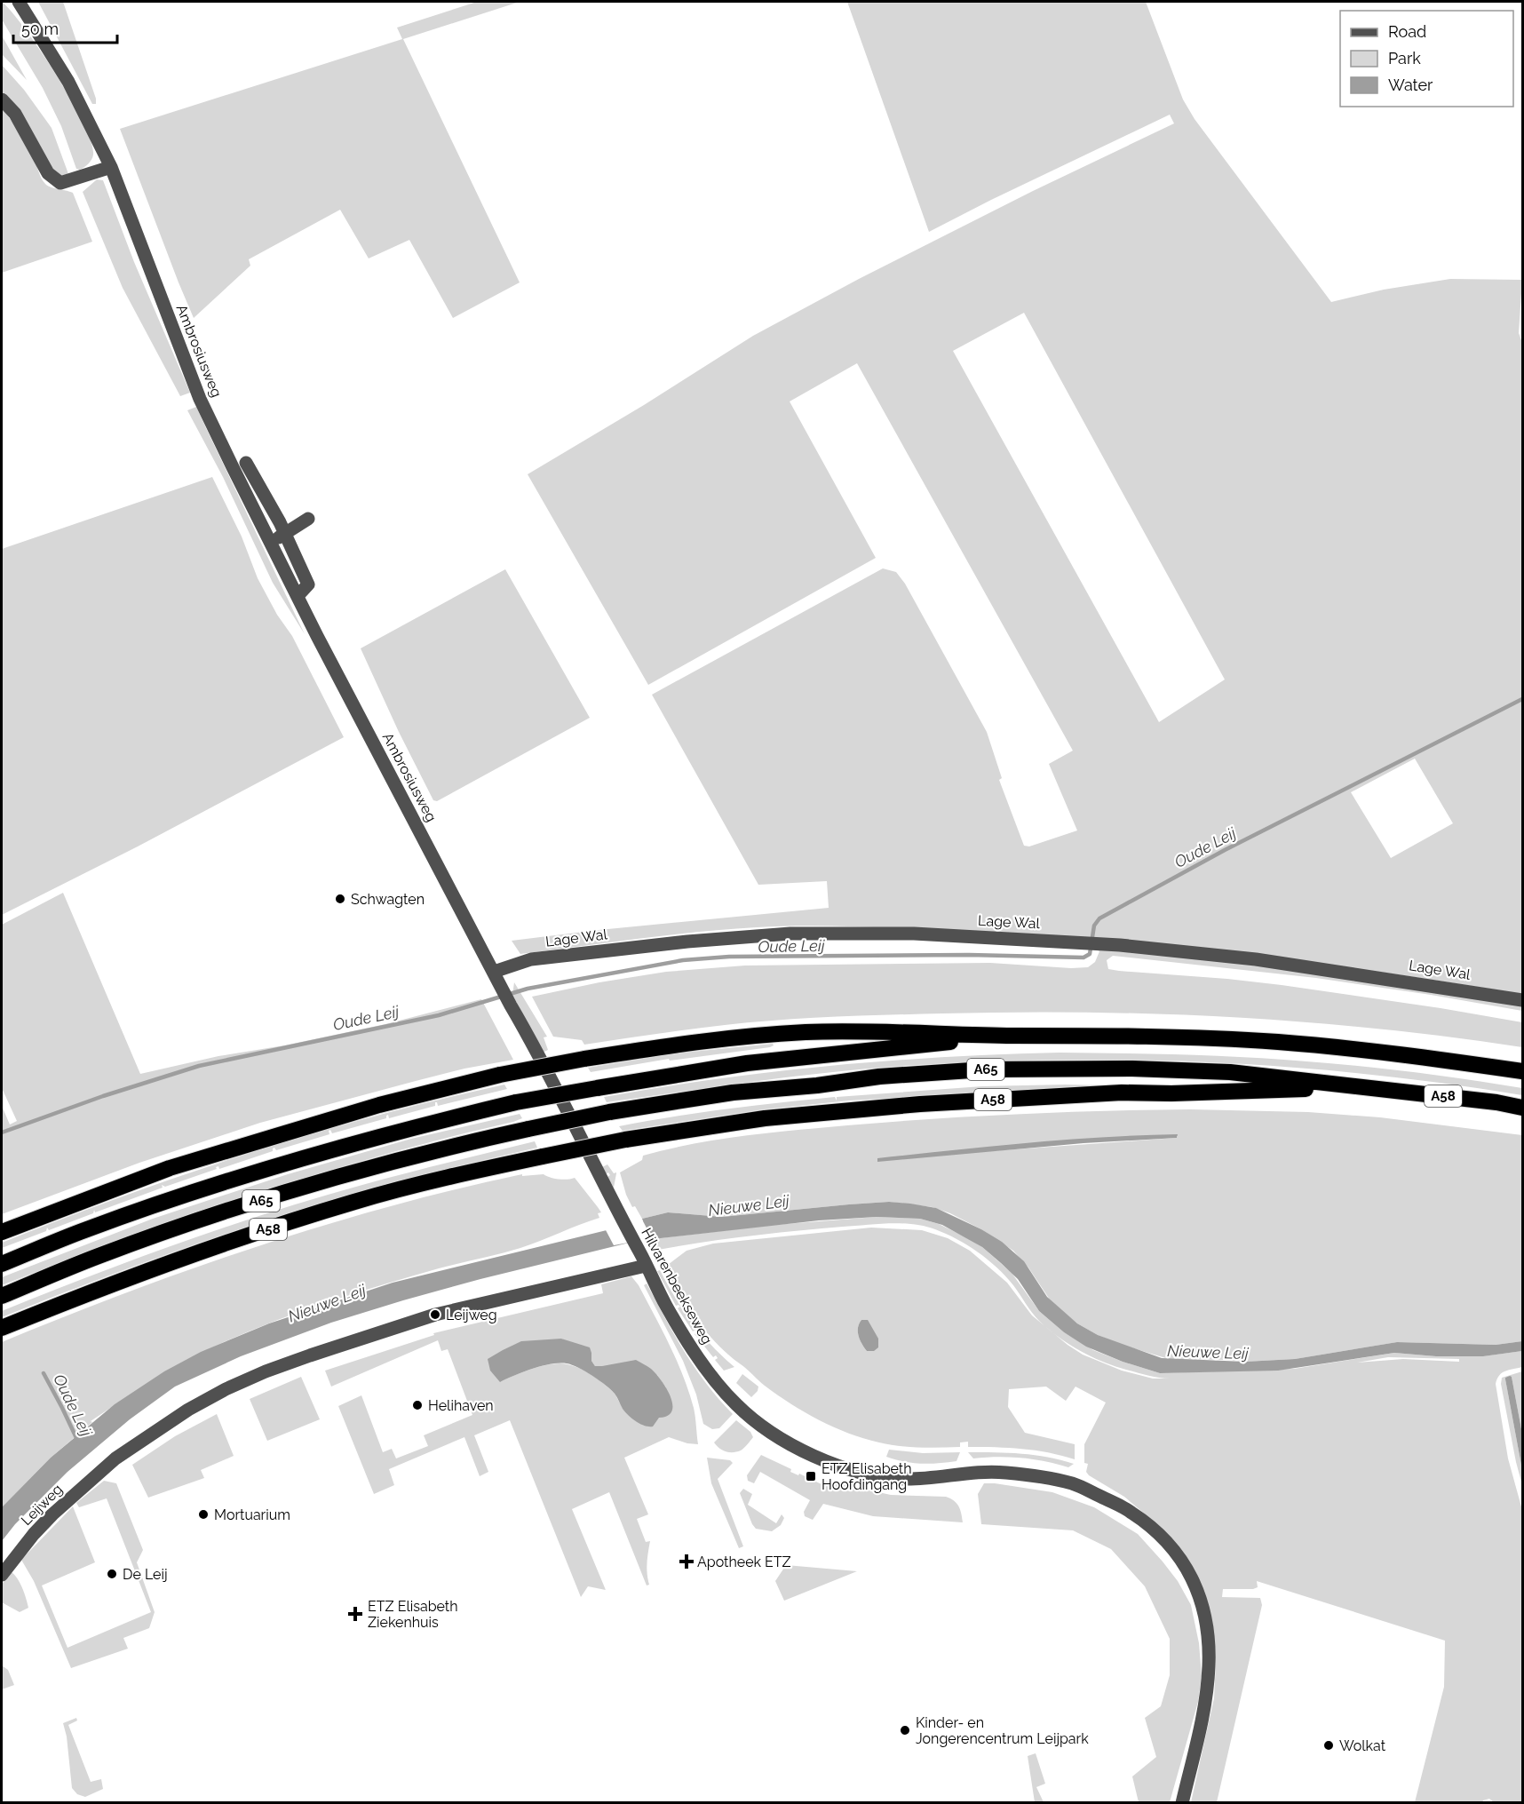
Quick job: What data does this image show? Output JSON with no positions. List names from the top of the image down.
{
  "streets": {
    "highway": ["A65", "A58"],
    "street": [
      "Ambrosiusweg",
      "Lage Wal",
      "Hilvarenbeekseweg",
      "Leijweg"
    ]
  },
  "crossings": [
    ["Ambrosiusweg", "Lage Wal"],
    ["Ambrosiusweg", "Hilvarenbeekseweg"],
    ["Lage Wal", "Hilvarenbeekseweg"],
    ["A65", "A58"],
    ["Hilvarenbeekseweg", "Leijweg"]
  ],
  "water": ["Oude Leij", "Nieuwe Leij"],
  "places": {
    "other": [
      "Schwagten",
      "Leijweg",
      "Helihaven",
      "Mortuarium",
      "De Leij",
      "Kinder- en Jongerencentrum Leijpark",
      "Wolkat"
    ],
    "transit": ["ETZ Elisabeth Hoofdingang"],
    "health": ["Apotheek ETZ", "ETZ Elisabeth Ziekenhuis"]
  },
  "legend": ["Road", "Park", "Water"],
  "scale_bar": "50 m"
}
